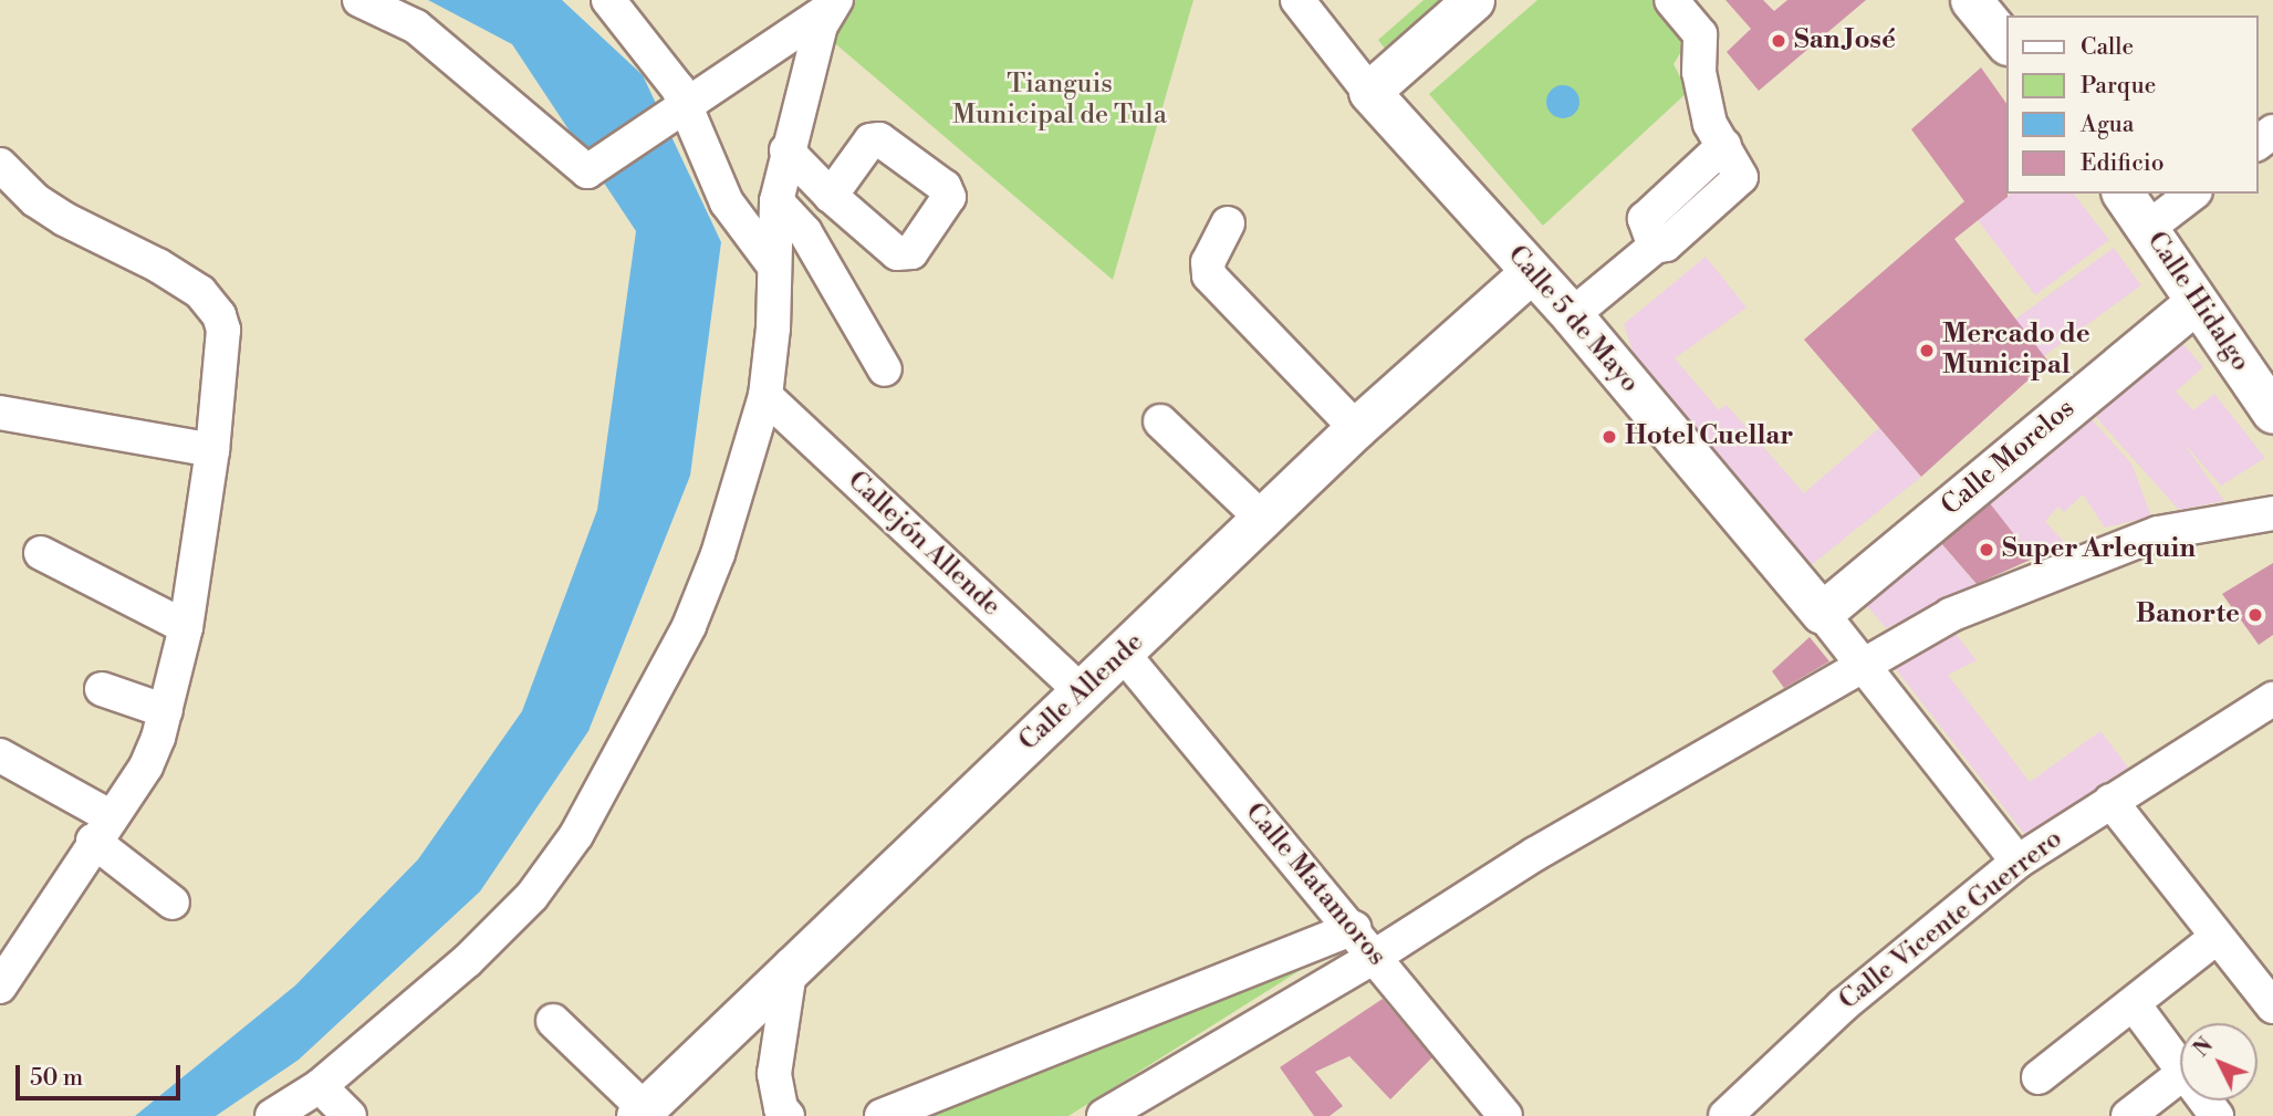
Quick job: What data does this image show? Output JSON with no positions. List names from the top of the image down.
{
  "streets": {
    "main road": [
      "Calle Hidalgo",
      "Calle 5 de Mayo",
      "Calle Morelos",
      "Calle Allende"
    ],
    "street": ["Callejón Allende", "Calle Matamoros", "Calle Vicente Guerrero"]
  },
  "crossings": [
    ["Calle Hidalgo", "Calle Morelos"],
    ["Calle 5 de Mayo", "Calle Morelos"],
    ["Calle 5 de Mayo", "Calle Allende"],
    ["Calle 5 de Mayo", "Calle Vicente Guerrero"],
    ["Callejón Allende", "Calle Allende"],
    ["Calle Allende", "Calle Matamoros"]
  ],
  "parks": ["Tianguis Municipal de Tula"],
  "places": [
    "San José",
    "Mercado de Municipal",
    "Hotel Cuellar",
    "Super Arlequin",
    "Banorte"
  ],
  "legend": [
    "Calle",
    "Parque",
    "Agua",
    "Edificio"
  ],
  "scale_bar": "50 m",
  "north": "top left"
}
